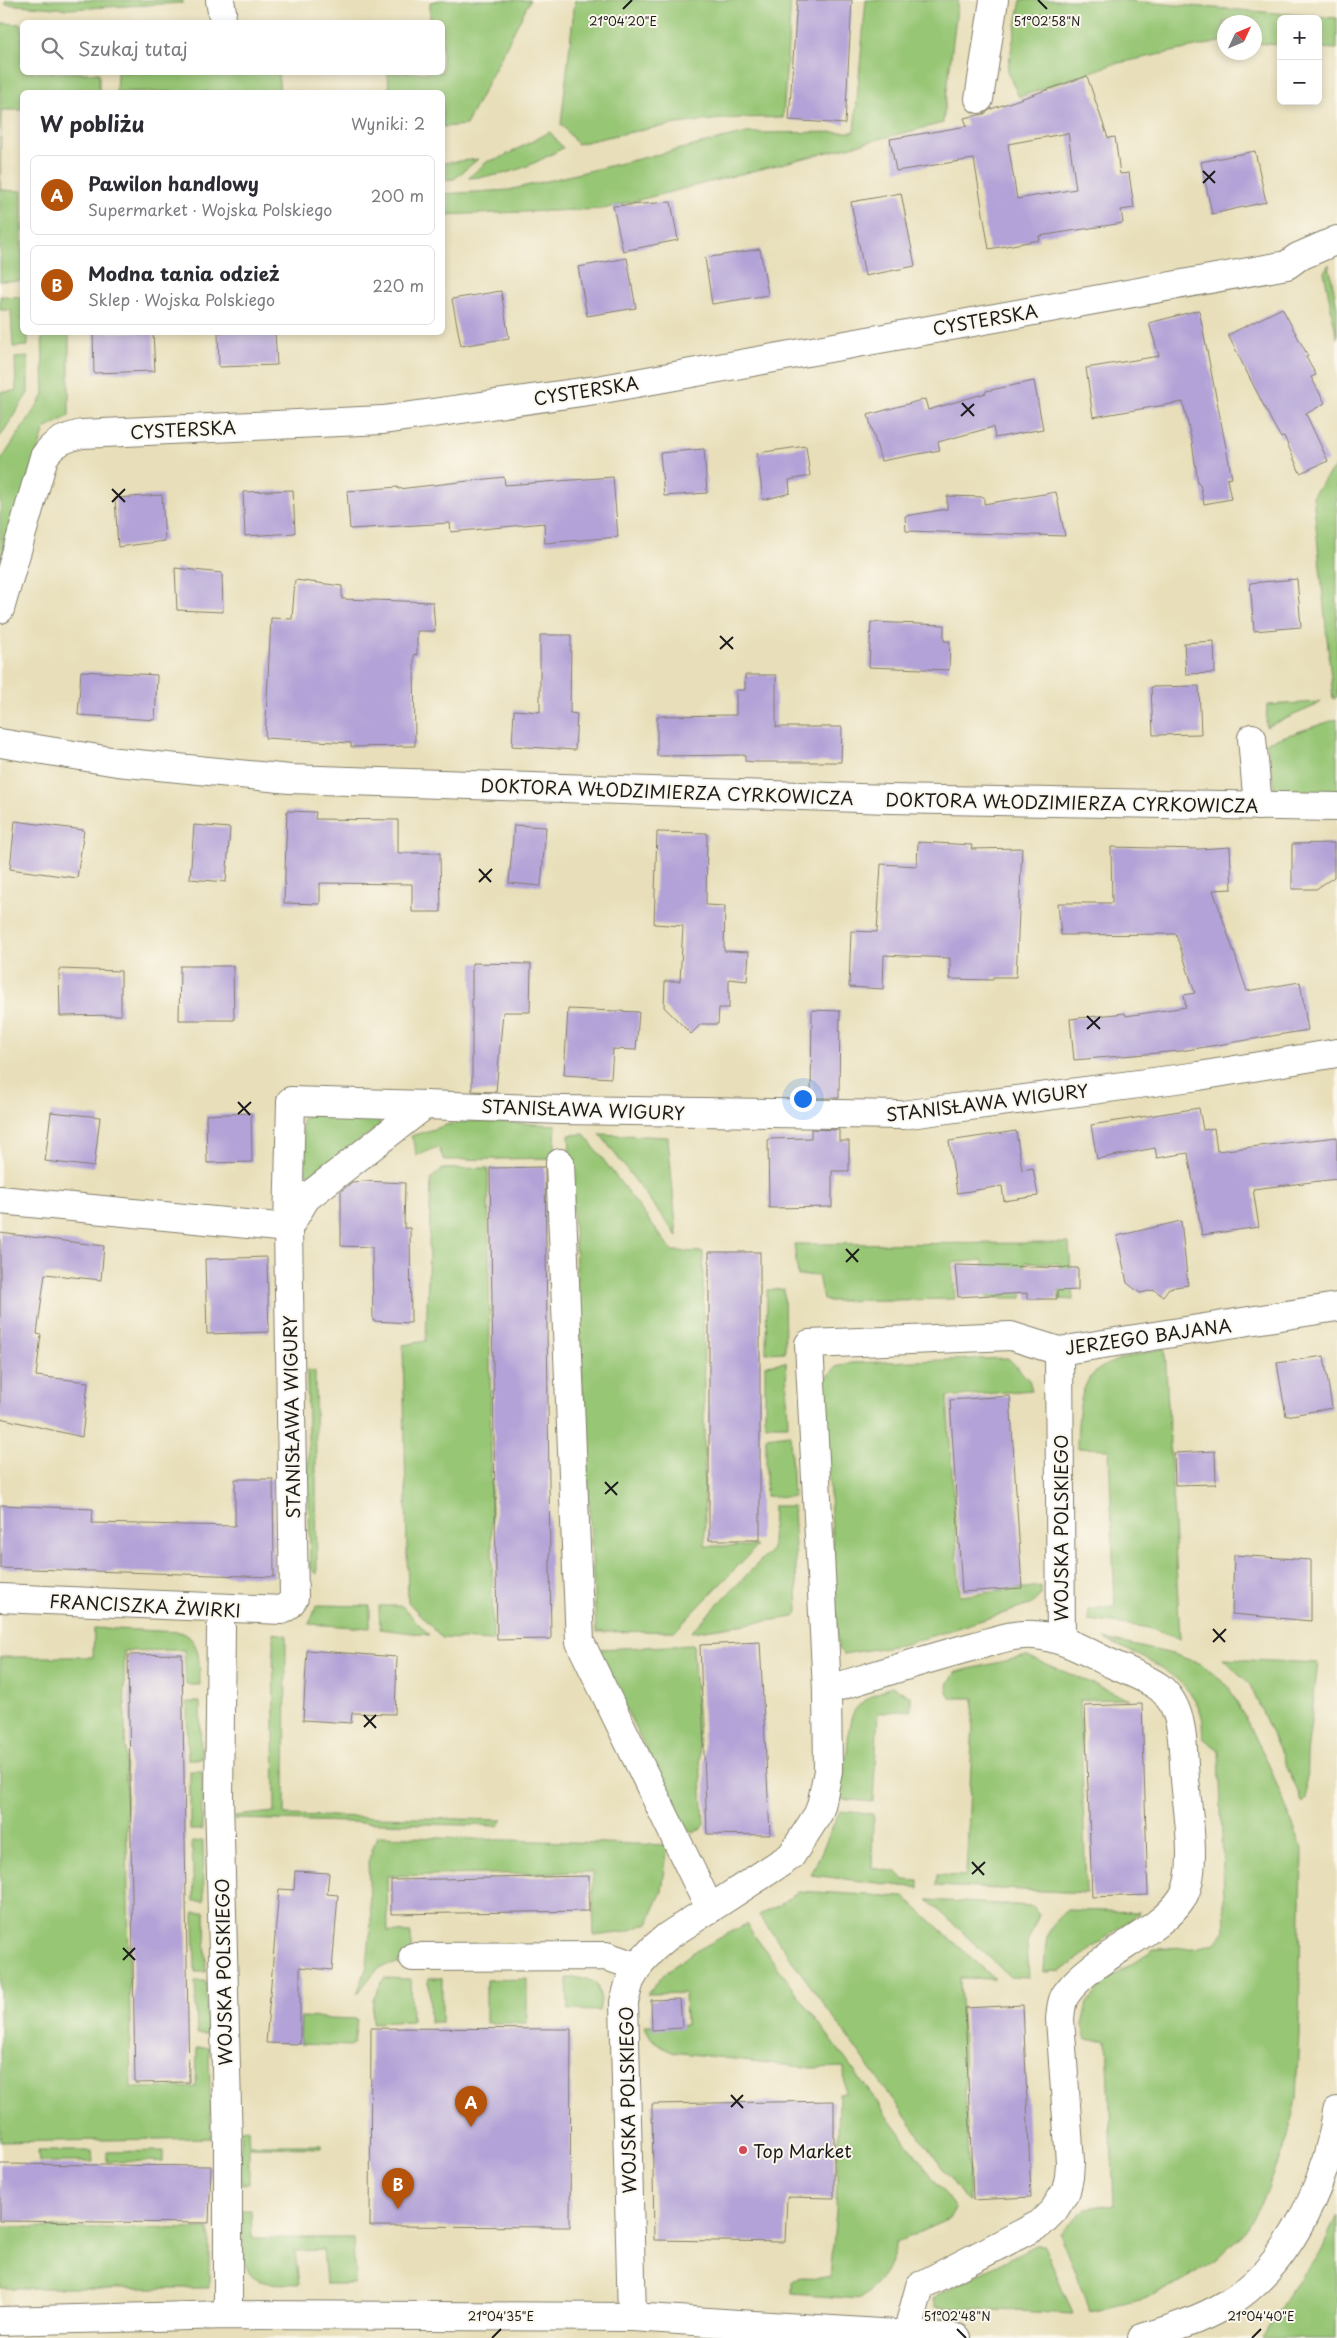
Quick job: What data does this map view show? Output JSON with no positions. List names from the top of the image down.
{
  "streets": {
    "street": [
      "CYSTERSKA",
      "DOKTORA WŁODZIMIERZA CYRKOWICZA",
      "STANISŁAWA WIGURY",
      "JERZEGO BAJANA",
      "WOJSKA POLSKIEGO",
      "FRANCISZKA ŻWIRKI"
    ]
  },
  "crossings": [
    ["STANISŁAWA WIGURY", "FRANCISZKA ŻWIRKI"],
    ["JERZEGO BAJANA", "WOJSKA POLSKIEGO"]
  ],
  "places": ["Top Market"],
  "north": "top right",
  "page": {
    "map_buttons": ["+", "−"],
    "search": "Szukaj tutaj",
    "heading": ["W pobliżu", "Wyniki: 2"],
    "list": [
      {
        "mark": "A",
        "name": "Pawilon handlowy",
        "note": "Supermarket · Wojska Polskiego",
        "value": "200 m"
      },
      {
        "mark": "B",
        "name": "Modna tania odzież",
        "note": "Sklep · Wojska Polskiego",
        "value": "220 m"
      }
    ],
    "pins": ["A", "B"]
  },
  "coordinates": [
    "21°04'20\"E",
    "51°02'58\"N",
    "51°02'48\"N",
    "21°04'35\"E",
    "21°04'40\"E"
  ]
}
